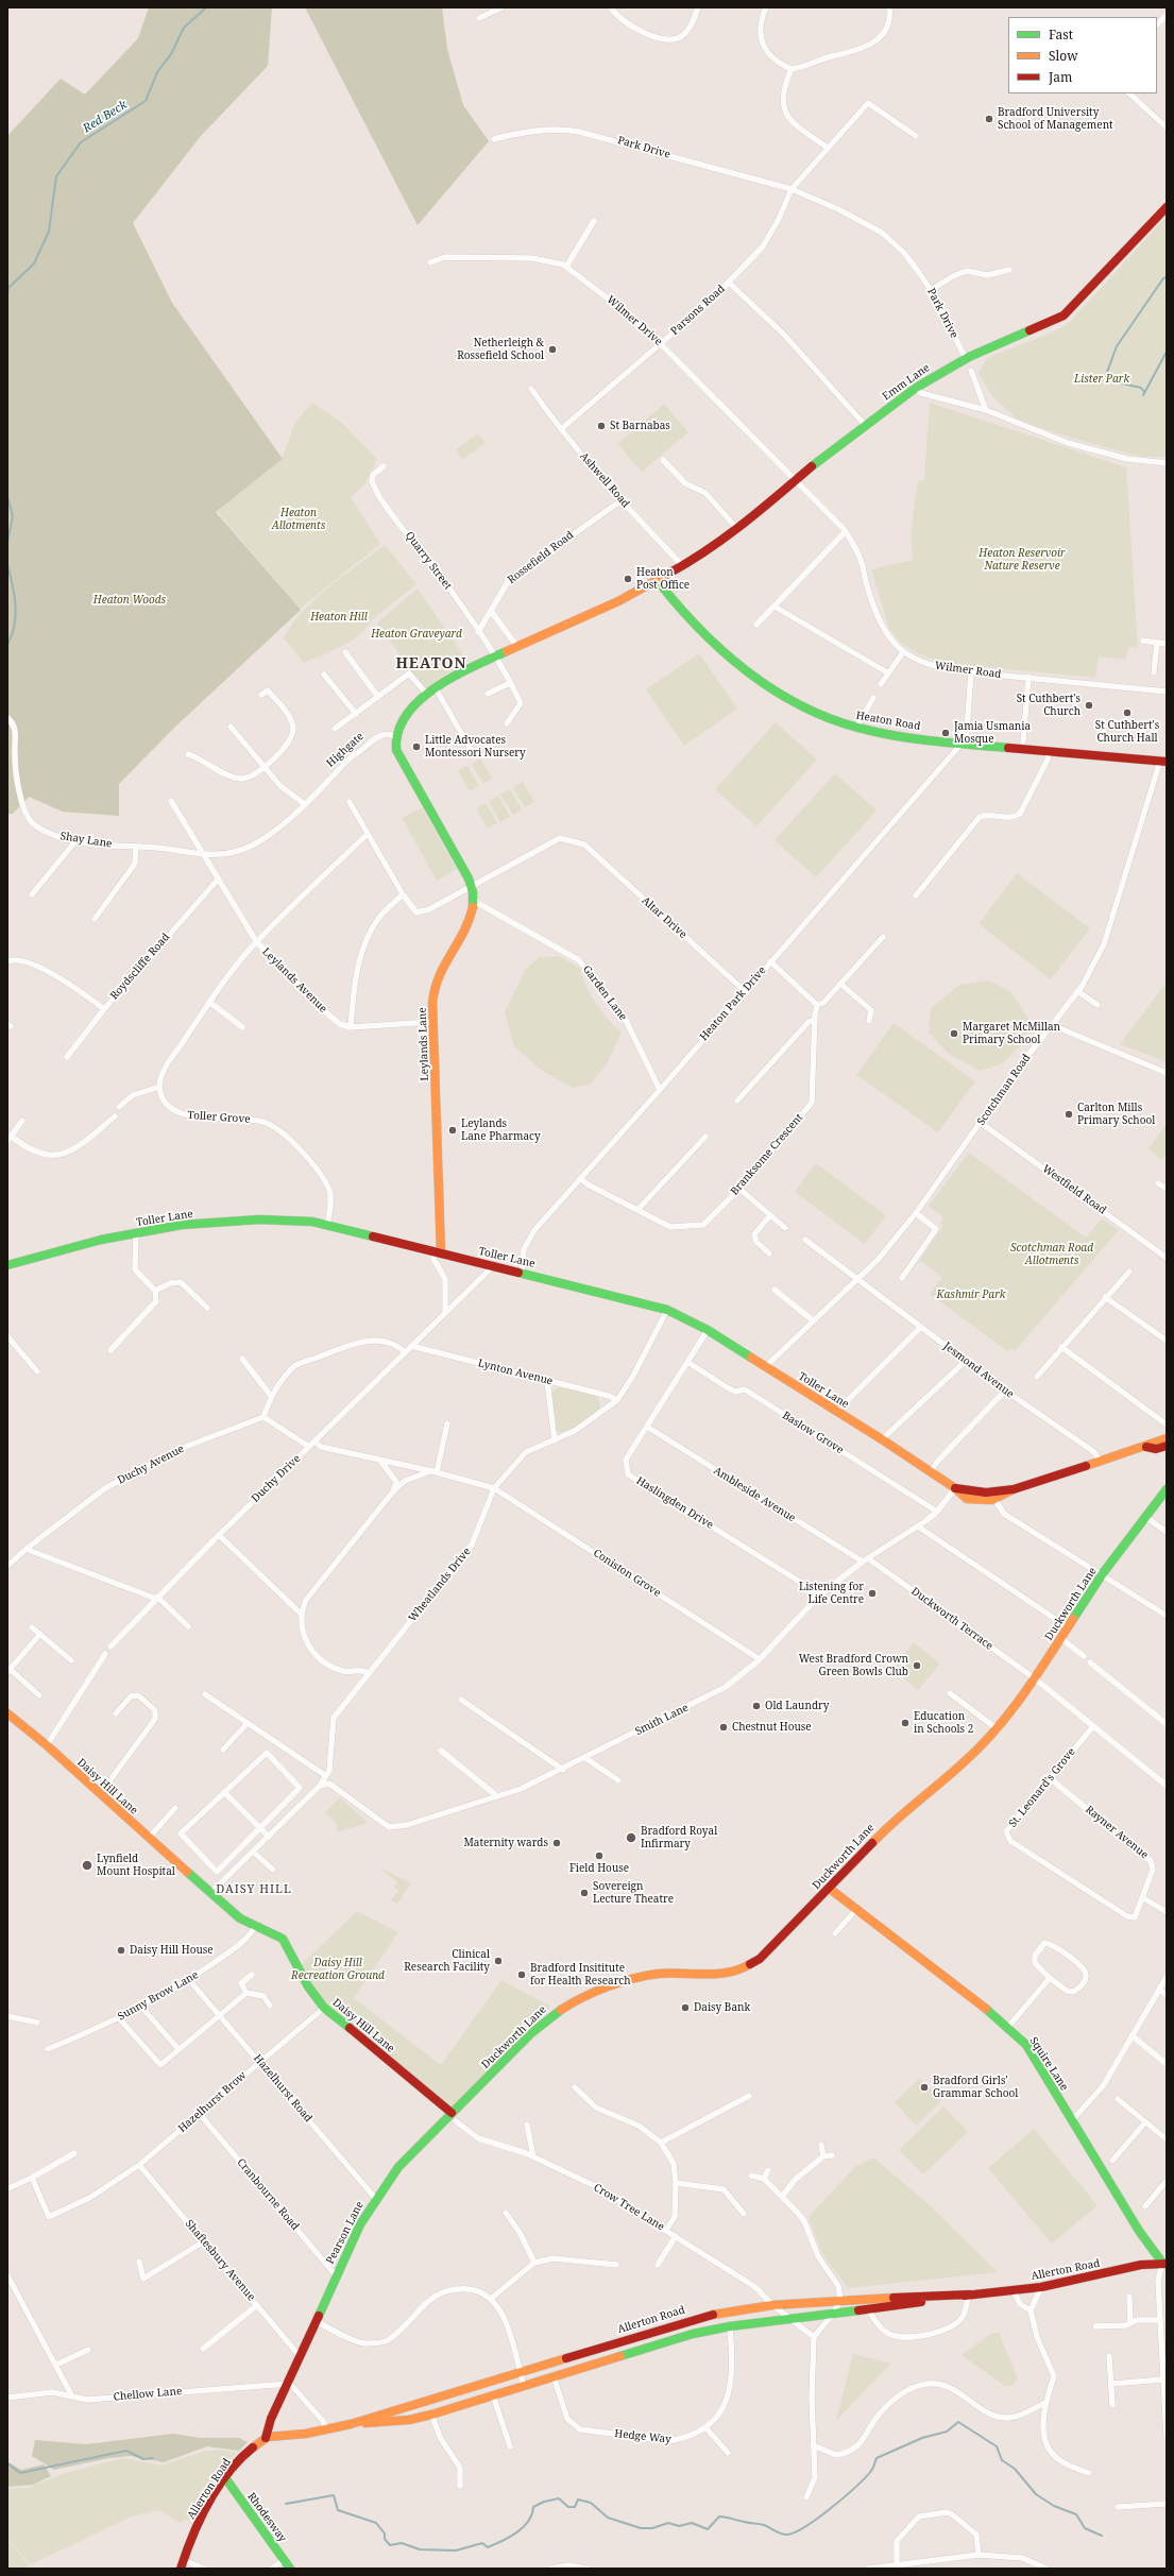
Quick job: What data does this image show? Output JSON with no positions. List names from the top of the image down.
{
  "streets": {
    "street": [
      "Park Drive",
      "Parsons Road",
      "Wilmer Drive",
      "Emm Lane",
      "Ashwell Road",
      "Rossefield Road",
      "Quarry Street",
      "Wilmer Road",
      "Heaton Road",
      "Highgate",
      "Shay Lane",
      "Altar Drive",
      "Roydscliffe Road",
      "Leylands Avenue",
      "Garden Lane",
      "Heaton Park Drive",
      "Leylands Lane",
      "Scotchman Road",
      "Toller Grove",
      "Branksome Crescent",
      "Westfield Road",
      "Toller Lane",
      "Jesmond Avenue",
      "Lynton Avenue",
      "Baslow Grove",
      "Duchy Avenue",
      "Duchy Drive",
      "Ambleside Avenue",
      "Haslingden Drive",
      "Coniston Grove",
      "Wheatlands Drive",
      "Duckworth Lane",
      "Duckworth Terrace",
      "Smith Lane",
      "Daisy Hill Lane",
      "St. Leonard's Grove",
      "Rayner Avenue",
      "Sunny Brow Lane",
      "Squire Lane",
      "Hazelhurst Road",
      "Hazelhurst Brow",
      "Cranbourne Road",
      "Crow Tree Lane",
      "Pearson Lane",
      "Shaftesbury Avenue",
      "Allerton Road",
      "Chellow Lane",
      "Hedge Way",
      "Rhodesway"
    ]
  },
  "crossings": [
    ["Park Drive", "Parsons Road"],
    ["Park Drive", "Emm Lane"],
    ["Parsons Road", "Wilmer Drive"],
    ["Parsons Road", "Ashwell Road"],
    ["Wilmer Drive", "Emm Lane"],
    ["Wilmer Drive", "Wilmer Road"],
    ["Emm Lane", "Ashwell Road"],
    ["Emm Lane", "Wilmer Road"],
    ["Emm Lane", "Heaton Road"],
    ["Ashwell Road", "Rossefield Road"],
    ["Rossefield Road", "Quarry Street"],
    ["Heaton Road", "Heaton Park Drive"],
    ["Heaton Road", "Scotchman Road"],
    ["Highgate", "Shay Lane"],
    ["Highgate", "Leylands Avenue"],
    ["Highgate", "Leylands Lane"],
    ["Shay Lane", "Leylands Avenue"],
    ["Altar Drive", "Heaton Park Drive"],
    ["Altar Drive", "Leylands Lane"],
    ["Roydscliffe Road", "Leylands Avenue"],
    ["Garden Lane", "Heaton Park Drive"],
    ["Garden Lane", "Leylands Lane"],
    ["Heaton Park Drive", "Branksome Crescent"],
    ["Heaton Park Drive", "Toller Lane"],
    ["Leylands Lane", "Toller Lane"],
    ["Scotchman Road", "Westfield Road"],
    ["Scotchman Road", "Toller Lane"],
    ["Scotchman Road", "Jesmond Avenue"],
    ["Toller Grove", "Toller Lane"],
    ["Toller Lane", "Jesmond Avenue"],
    ["Toller Lane", "Duchy Drive"],
    ["Toller Lane", "Haslingden Drive"],
    ["Toller Lane", "Wheatlands Drive"],
    ["Toller Lane", "Smith Lane"],
    ["Lynton Avenue", "Duchy Drive"],
    ["Lynton Avenue", "Wheatlands Drive"],
    ["Baslow Grove", "Haslingden Drive"],
    ["Baslow Grove", "Smith Lane"],
    ["Duchy Drive", "Coniston Grove"],
    ["Ambleside Avenue", "Haslingden Drive"],
    ["Ambleside Avenue", "Duckworth Terrace"],
    ["Ambleside Avenue", "Smith Lane"],
    ["Haslingden Drive", "Smith Lane"],
    ["Coniston Grove", "Wheatlands Drive"],
    ["Coniston Grove", "Smith Lane"],
    ["Wheatlands Drive", "Smith Lane"],
    ["Wheatlands Drive", "Daisy Hill Lane"],
    ["Duckworth Lane", "Duckworth Terrace"],
    ["Duckworth Lane", "Daisy Hill Lane"],
    ["Duckworth Lane", "Squire Lane"],
    ["Duckworth Lane", "Pearson Lane"],
    ["Duckworth Terrace", "Smith Lane"],
    ["Duckworth Terrace", "St. Leonard's Grove"],
    ["Daisy Hill Lane", "Sunny Brow Lane"],
    ["Daisy Hill Lane", "Hazelhurst Brow"],
    ["Daisy Hill Lane", "Pearson Lane"],
    ["St. Leonard's Grove", "Rayner Avenue"],
    ["Sunny Brow Lane", "Hazelhurst Road"],
    ["Squire Lane", "Allerton Road"],
    ["Hazelhurst Road", "Hazelhurst Brow"],
    ["Hazelhurst Road", "Pearson Lane"],
    ["Hazelhurst Brow", "Cranbourne Road"],
    ["Hazelhurst Brow", "Shaftesbury Avenue"],
    ["Cranbourne Road", "Pearson Lane"],
    ["Crow Tree Lane", "Allerton Road"],
    ["Pearson Lane", "Shaftesbury Avenue"],
    ["Pearson Lane", "Allerton Road"],
    ["Pearson Lane", "Chellow Lane"],
    ["Allerton Road", "Hedge Way"],
    ["Allerton Road", "Rhodesway"]
  ],
  "districts": ["HEATON", "DAISY HILL"],
  "water": ["Red Beck"],
  "parks": [
    "Lister Park",
    "Heaton Allotments",
    "Heaton Reservoir Nature Reserve",
    "Heaton Woods",
    "Heaton Hill",
    "Heaton Graveyard",
    "Scotchman Road Allotments",
    "Kashmir Park",
    "Daisy Hill Recreation Ground"
  ],
  "places": [
    "Bradford University School of Management",
    "Netherleigh & Rossefield School",
    "St Barnabas",
    "Heaton Post Office",
    "St Cuthbert's Church",
    "St Cuthbert's Church Hall",
    "Jamia Usmania Mosque",
    "Little Advocates Montessori Nursery",
    "Margaret McMillan Primary School",
    "Carlton Mills Primary School",
    "Leylands Lane Pharmacy",
    "Listening for Life Centre",
    "West Bradford Crown Green Bowls Club",
    "Old Laundry",
    "Education in Schools 2",
    "Chestnut House",
    "Bradford Royal Infirmary",
    "Maternity wards",
    "Field House",
    "Lynfield Mount Hospital",
    "Sovereign Lecture Theatre",
    "Daisy Hill House",
    "Clinical Research Facility",
    "Bradford Insititute for Health Research",
    "Daisy Bank",
    "Bradford Girls' Grammar School"
  ],
  "legend": ["Fast", "Slow", "Jam"]
}
